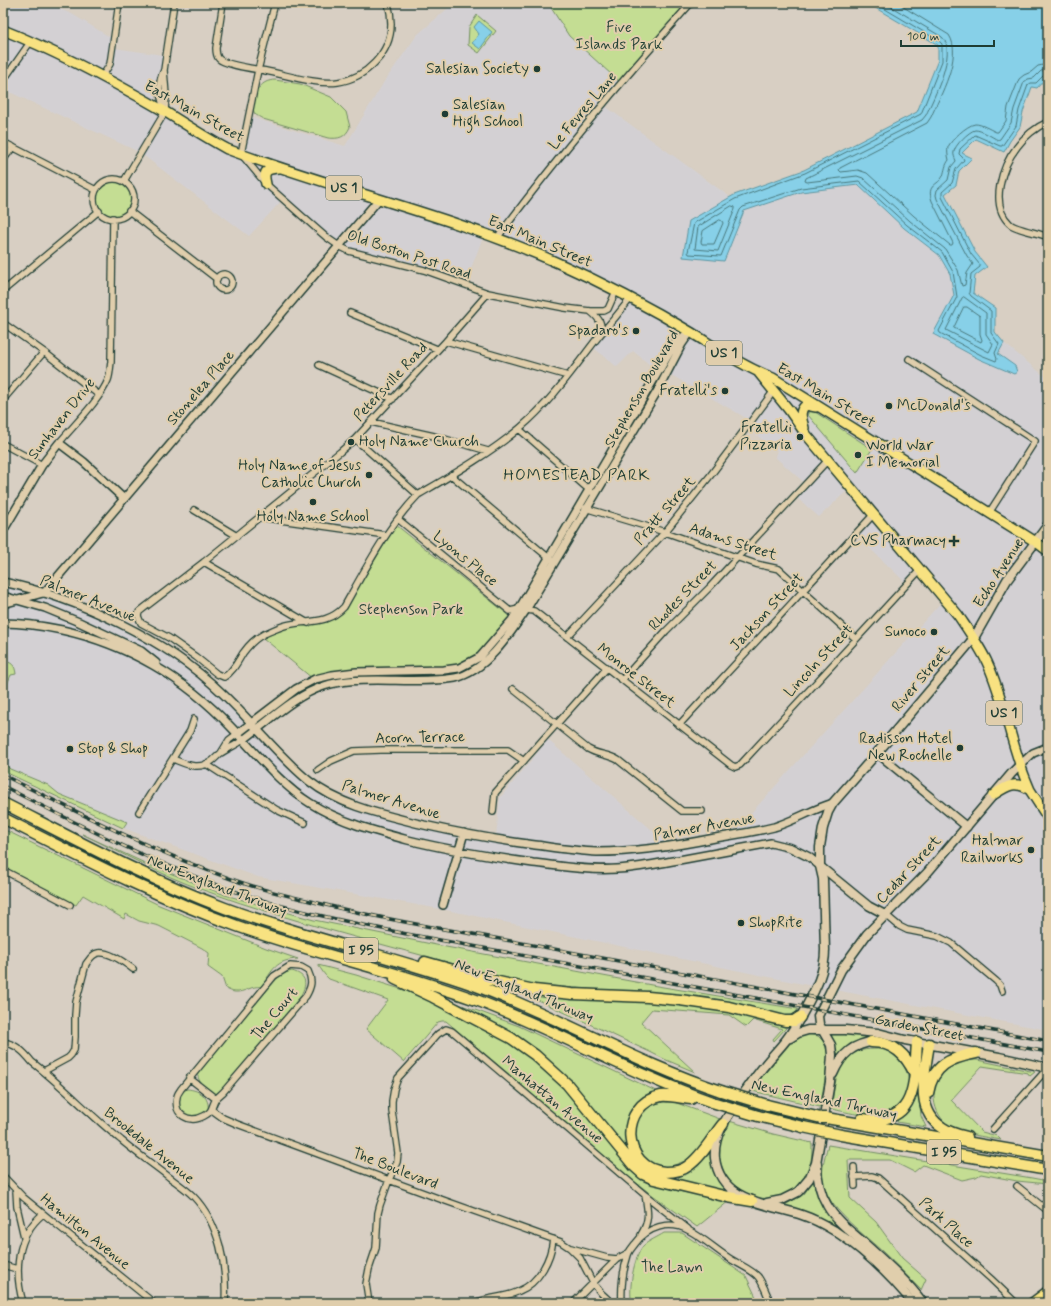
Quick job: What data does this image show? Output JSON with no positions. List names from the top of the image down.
{
  "streets": {
    "highway": ["New England Thruway", "I 95"],
    "main road": [
      "East Main Street",
      "US 1",
      "Echo Avenue",
      "River Street",
      "Cedar Street",
      "Garden Street"
    ],
    "street": [
      "Le Fevres Lane",
      "Old Boston Post Road",
      "Petersville Road",
      "Stonelea Place",
      "Stephenson Boulevard",
      "Sunhaven Drive",
      "Pratt Street",
      "Adams Street",
      "Lyons Place",
      "Rhodes Street",
      "Palmer Avenue",
      "Jackson Street",
      "Lincoln Street",
      "Monroe Street",
      "Acorn Terrace",
      "The Court",
      "Manhattan Avenue",
      "Brookdale Avenue",
      "The Boulevard",
      "Park Place",
      "Hamilton Avenue"
    ]
  },
  "crossings": [
    ["Le Fevres Lane", "East Main Street"],
    ["East Main Street", "US 1"],
    ["East Main Street", "Old Boston Post Road"],
    ["East Main Street", "Stonelea Place"],
    ["East Main Street", "Stephenson Boulevard"],
    ["East Main Street", "Echo Avenue"],
    ["US 1", "Pratt Street"],
    ["US 1", "Echo Avenue"],
    ["US 1", "Rhodes Street"],
    ["US 1", "Jackson Street"],
    ["US 1", "Lincoln Street"],
    ["US 1", "River Street"],
    ["US 1", "Cedar Street"],
    ["Old Boston Post Road", "Petersville Road"],
    ["Old Boston Post Road", "Stonelea Place"],
    ["Stonelea Place", "Palmer Avenue"],
    ["Stephenson Boulevard", "Adams Street"],
    ["Stephenson Boulevard", "Lyons Place"],
    ["Stephenson Boulevard", "Palmer Avenue"],
    ["Stephenson Boulevard", "Monroe Street"],
    ["Pratt Street", "Adams Street"],
    ["Pratt Street", "Monroe Street"],
    ["Adams Street", "Rhodes Street"],
    ["Adams Street", "Jackson Street"],
    ["Adams Street", "Lincoln Street"],
    ["Lyons Place", "Monroe Street"],
    ["Echo Avenue", "River Street"],
    ["Rhodes Street", "Monroe Street"],
    ["Palmer Avenue", "River Street"],
    ["Palmer Avenue", "Cedar Street"],
    ["Jackson Street", "Monroe Street"],
    ["Lincoln Street", "Monroe Street"],
    ["River Street", "Garden Street"],
    ["Cedar Street", "Garden Street"],
    ["The Court", "The Boulevard"],
    ["Manhattan Avenue", "The Boulevard"]
  ],
  "districts": ["HOMESTEAD PARK"],
  "parks": ["Five Islands Park", "Stephenson Park", "The Lawn"],
  "places": {
    "other": [
      "Salesian Society",
      "Salesian High School",
      "Spadaro's",
      "Fratelli's",
      "McDonald's",
      "Fratellii Pizzaria",
      "Holy Name Church",
      "World War I Memorial",
      "Holy Name of Jesus Catholic Church",
      "Holy Name School",
      "Sunoco",
      "Radisson Hotel New Rochelle",
      "Stop & Shop",
      "Halmar Railworks",
      "ShopRite"
    ],
    "health": ["CVS Pharmacy"]
  },
  "scale_bar": "100 m"
}
